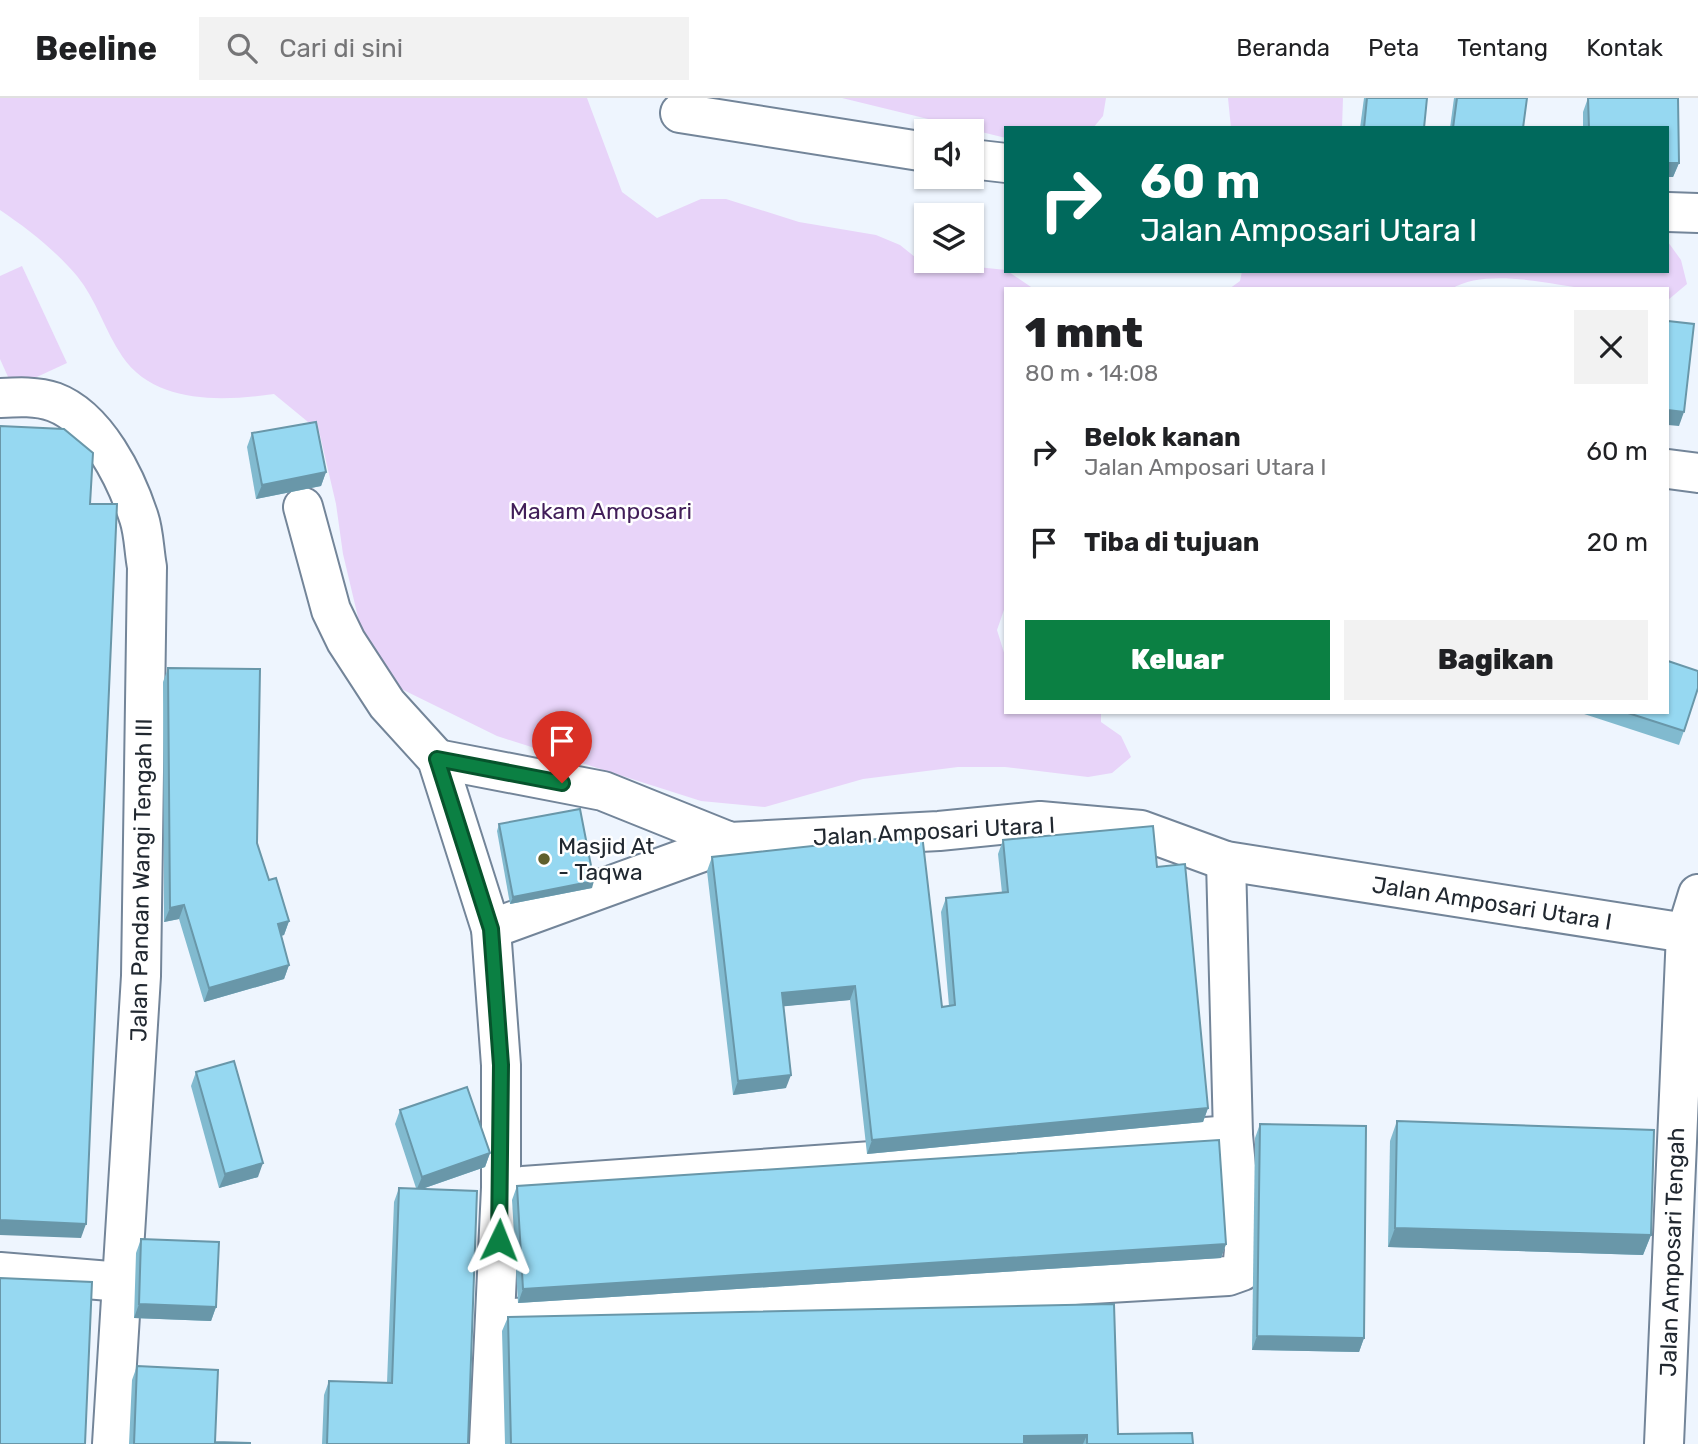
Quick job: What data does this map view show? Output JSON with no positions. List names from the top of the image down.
{
  "streets": {
    "street": ["Jalan Amposari Utara I", "Jalan Pandan Wangi Tengah III", "Jalan Amposari Tengah"]
  },
  "crossings": [
    ["Jalan Amposari Utara I", "Jalan Amposari Tengah"]
  ],
  "parks": ["Makam Amposari"],
  "places": ["Masjid At - Taqwa"],
  "page": {
    "header": "Beeline",
    "search": "Cari di sini",
    "nav": [
      "Beranda",
      "Peta",
      "Tentang",
      "Kontak"
    ],
    "turn": ["60 m", "Jalan Amposari Utara I"],
    "heading": ["1 mnt", "80 m · 14:08"],
    "list": [
      {
        "name": "Belok kanan",
        "note": "Jalan Amposari Utara I",
        "value": "60 m"
      },
      {
        "name": "Tiba di tujuan",
        "value": "20 m"
      }
    ],
    "buttons": ["Keluar", "Bagikan"]
  }
}
